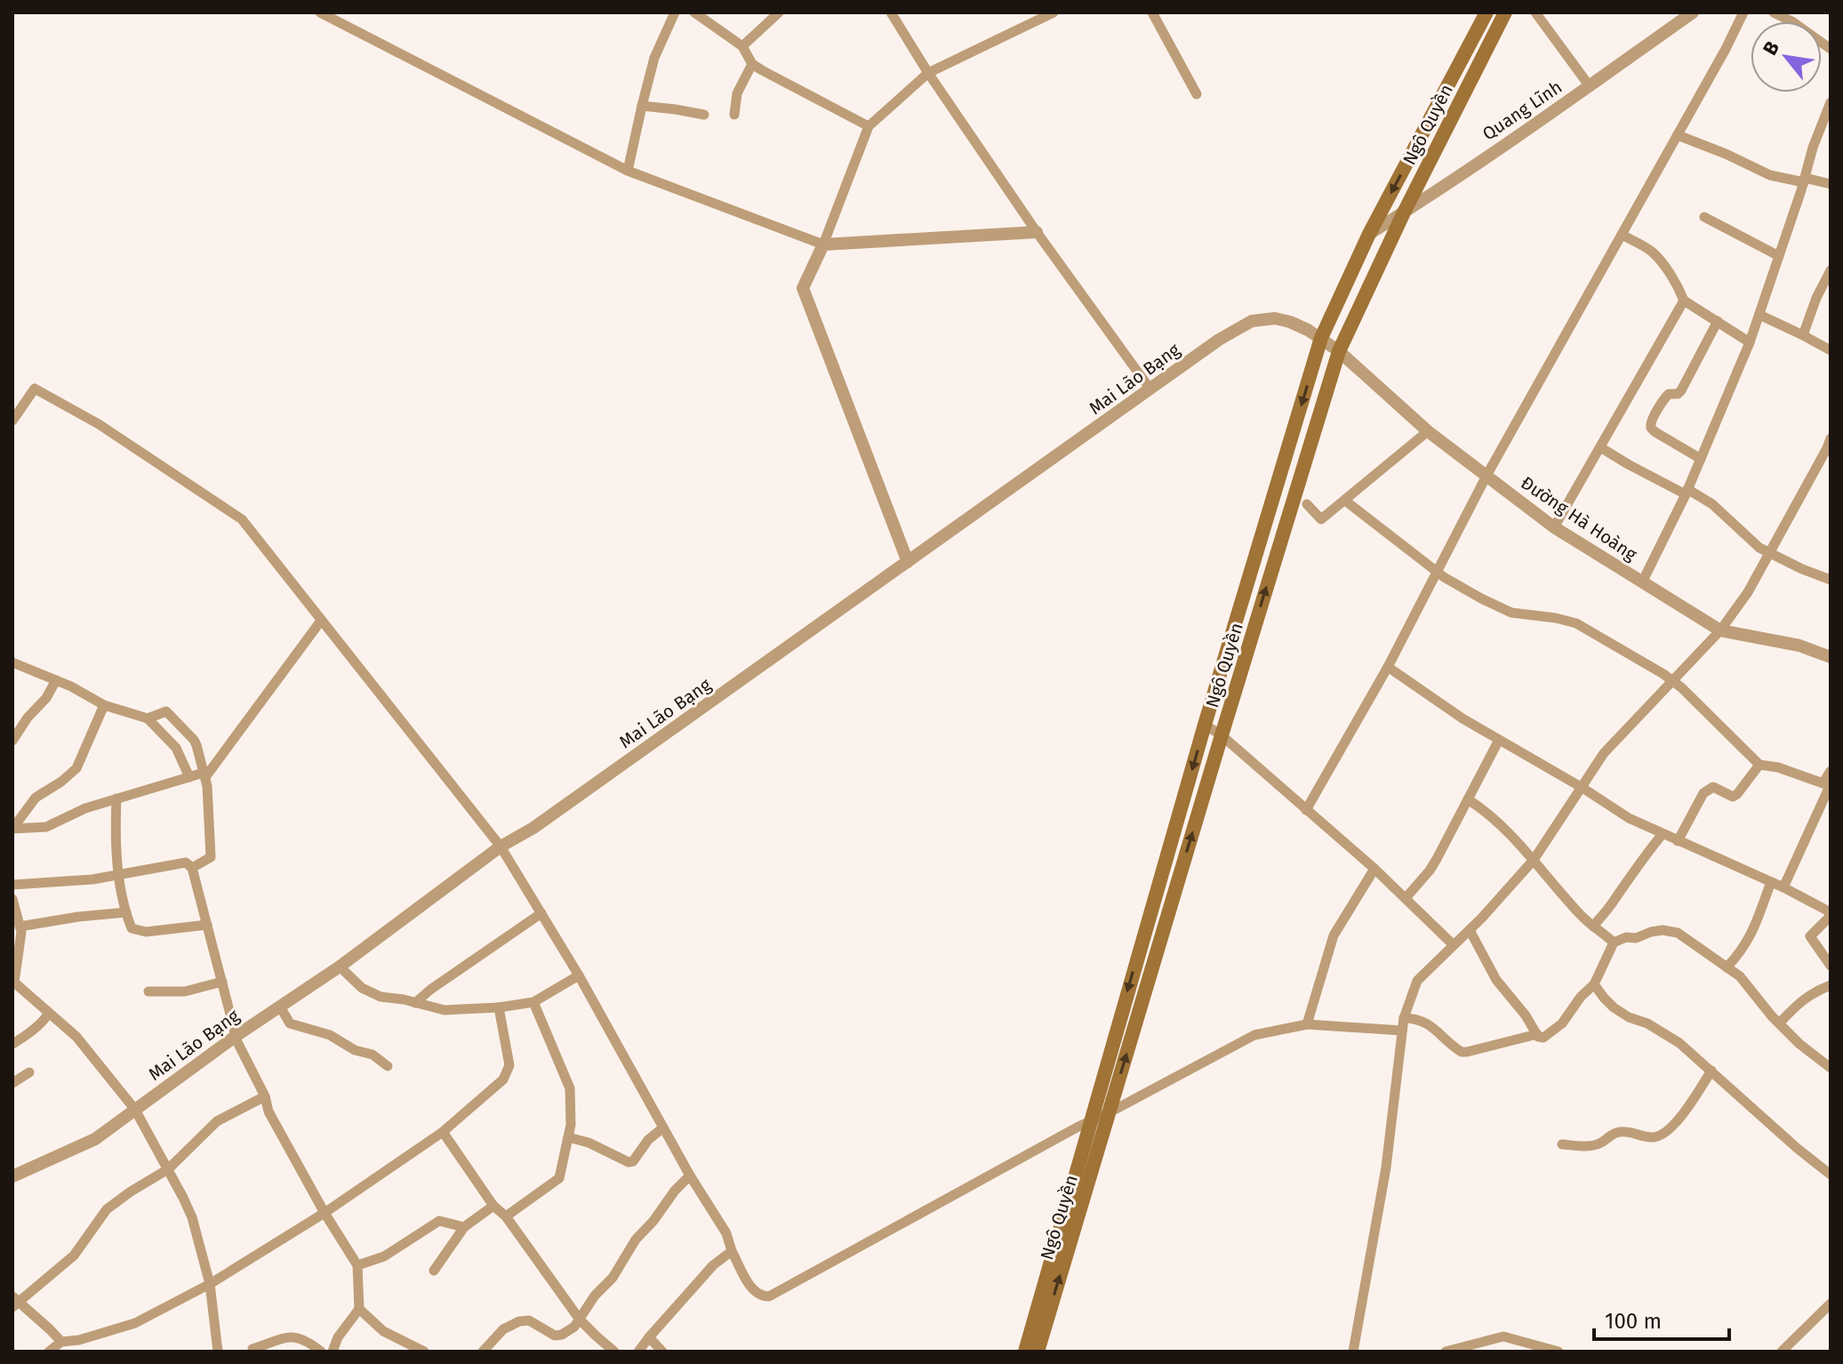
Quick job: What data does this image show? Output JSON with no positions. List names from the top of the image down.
{
  "streets": {
    "main road": ["Ngô Quyền"],
    "street": ["Quang Lĩnh", "Mai Lão Bạng", "Đường Hà Hoàng"]
  },
  "crossings": [
    ["Quang Lĩnh", "Ngô Quyền"],
    ["Ngô Quyền", "Mai Lão Bạng"],
    ["Ngô Quyền", "Đường Hà Hoàng"],
    ["Mai Lão Bạng", "Đường Hà Hoàng"]
  ],
  "scale_bar": "100 m",
  "north": "top left"
}
